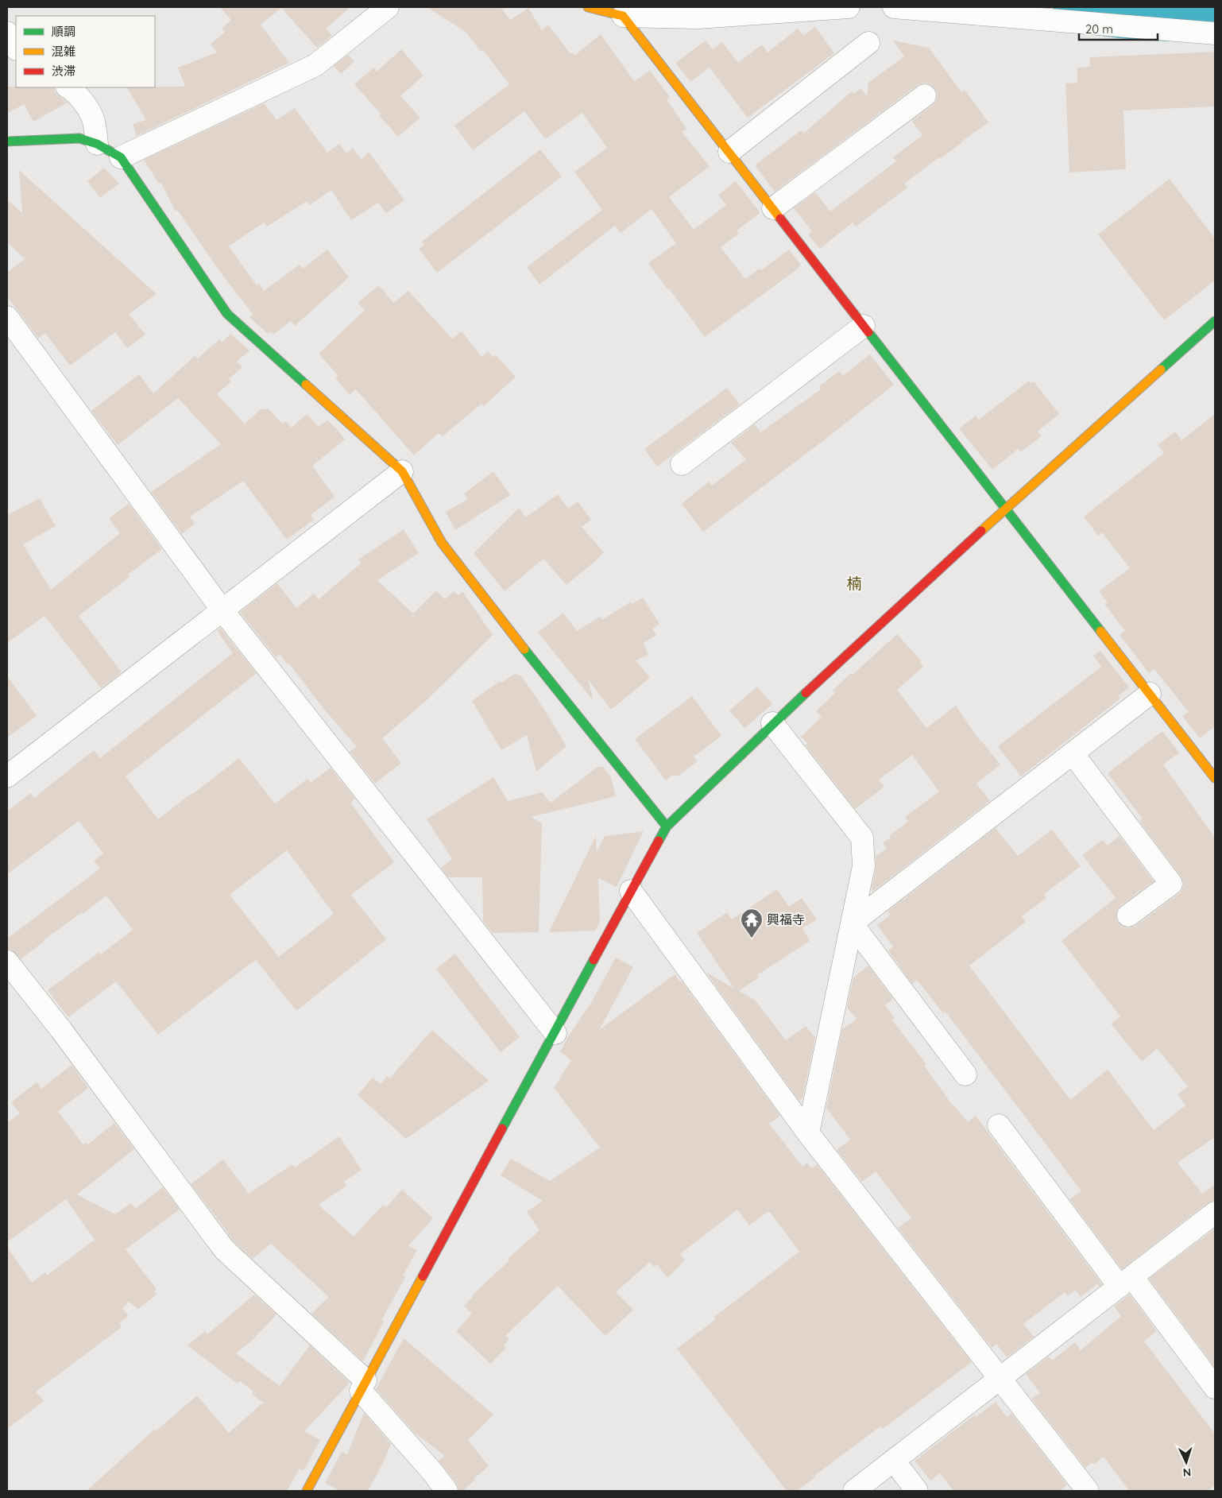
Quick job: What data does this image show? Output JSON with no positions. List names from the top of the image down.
{
  "districts": ["楠"],
  "places": {
    "temple": ["興福寺"]
  },
  "legend": ["順調", "混雑", "渋滞"],
  "scale_bar": "20 m",
  "north": "bottom"
}
